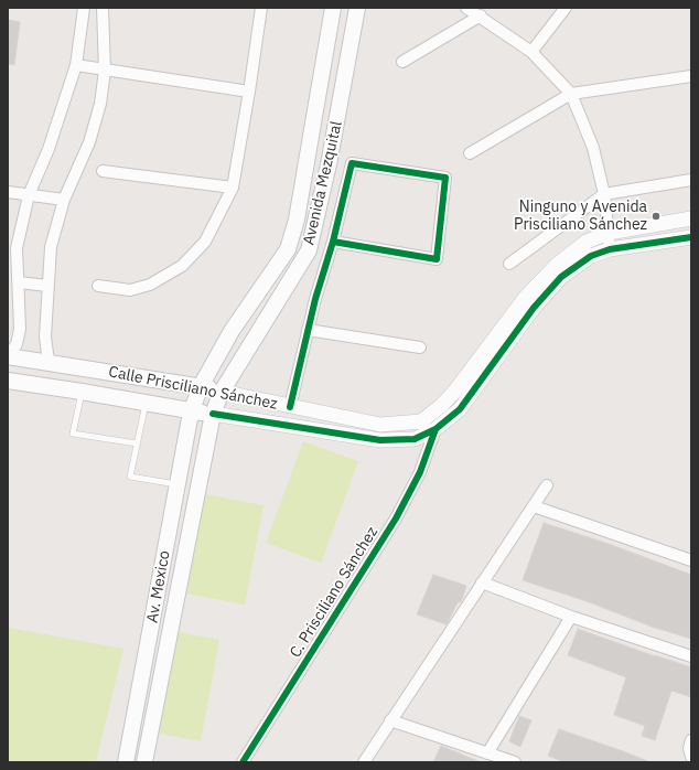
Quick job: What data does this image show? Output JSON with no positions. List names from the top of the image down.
{
  "streets": {
    "main road": ["Avenida Mezquital", "Calle Prisciliano Sánchez", "Av. Mexico"],
    "street": ["C. Prisciliano Sánchez"]
  },
  "crossings": [
    ["Avenida Mezquital", "Calle Prisciliano Sánchez"],
    ["Avenida Mezquital", "Av. Mexico"],
    ["Calle Prisciliano Sánchez", "Av. Mexico"],
    ["Calle Prisciliano Sánchez", "C. Prisciliano Sánchez"]
  ],
  "places": ["Ninguno y Avenida Prisciliano Sánchez"]
}
